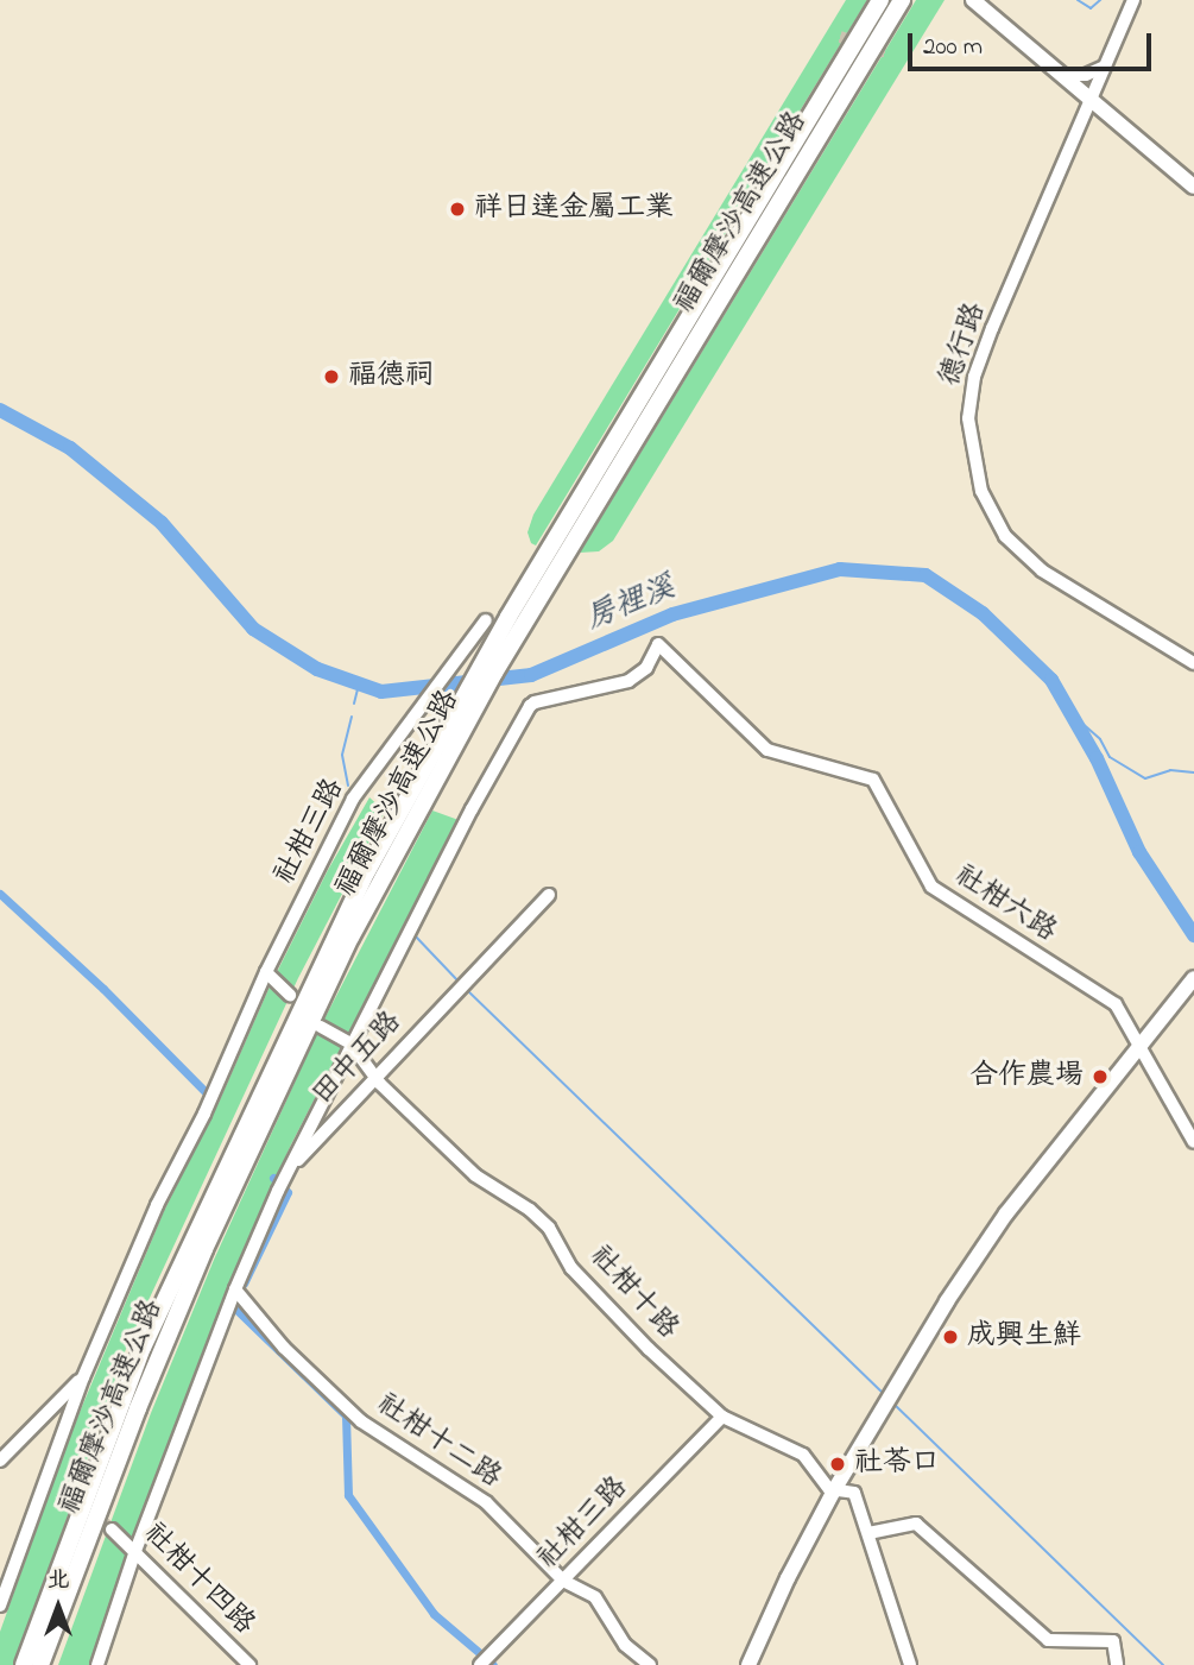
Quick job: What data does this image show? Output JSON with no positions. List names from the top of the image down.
{
  "streets": {
    "highway": ["福爾摩沙高速公路"],
    "street": [
      "德行路",
      "社柑三路",
      "社柑六路",
      "田中五路",
      "社柑十路",
      "社柑十二路",
      "社柑十四路"
    ]
  },
  "crossings": [
    ["社柑三路", "社柑十路"],
    ["社柑三路", "社柑十二路"],
    ["社柑六路", "社柑十路"],
    ["田中五路", "社柑十路"]
  ],
  "water": ["房裡溪"],
  "places": [
    "祥日達金屬工業",
    "福德祠",
    "合作農場",
    "成興生鮮",
    "社苓口"
  ],
  "scale_bar": "200 m",
  "north": "top"
}
